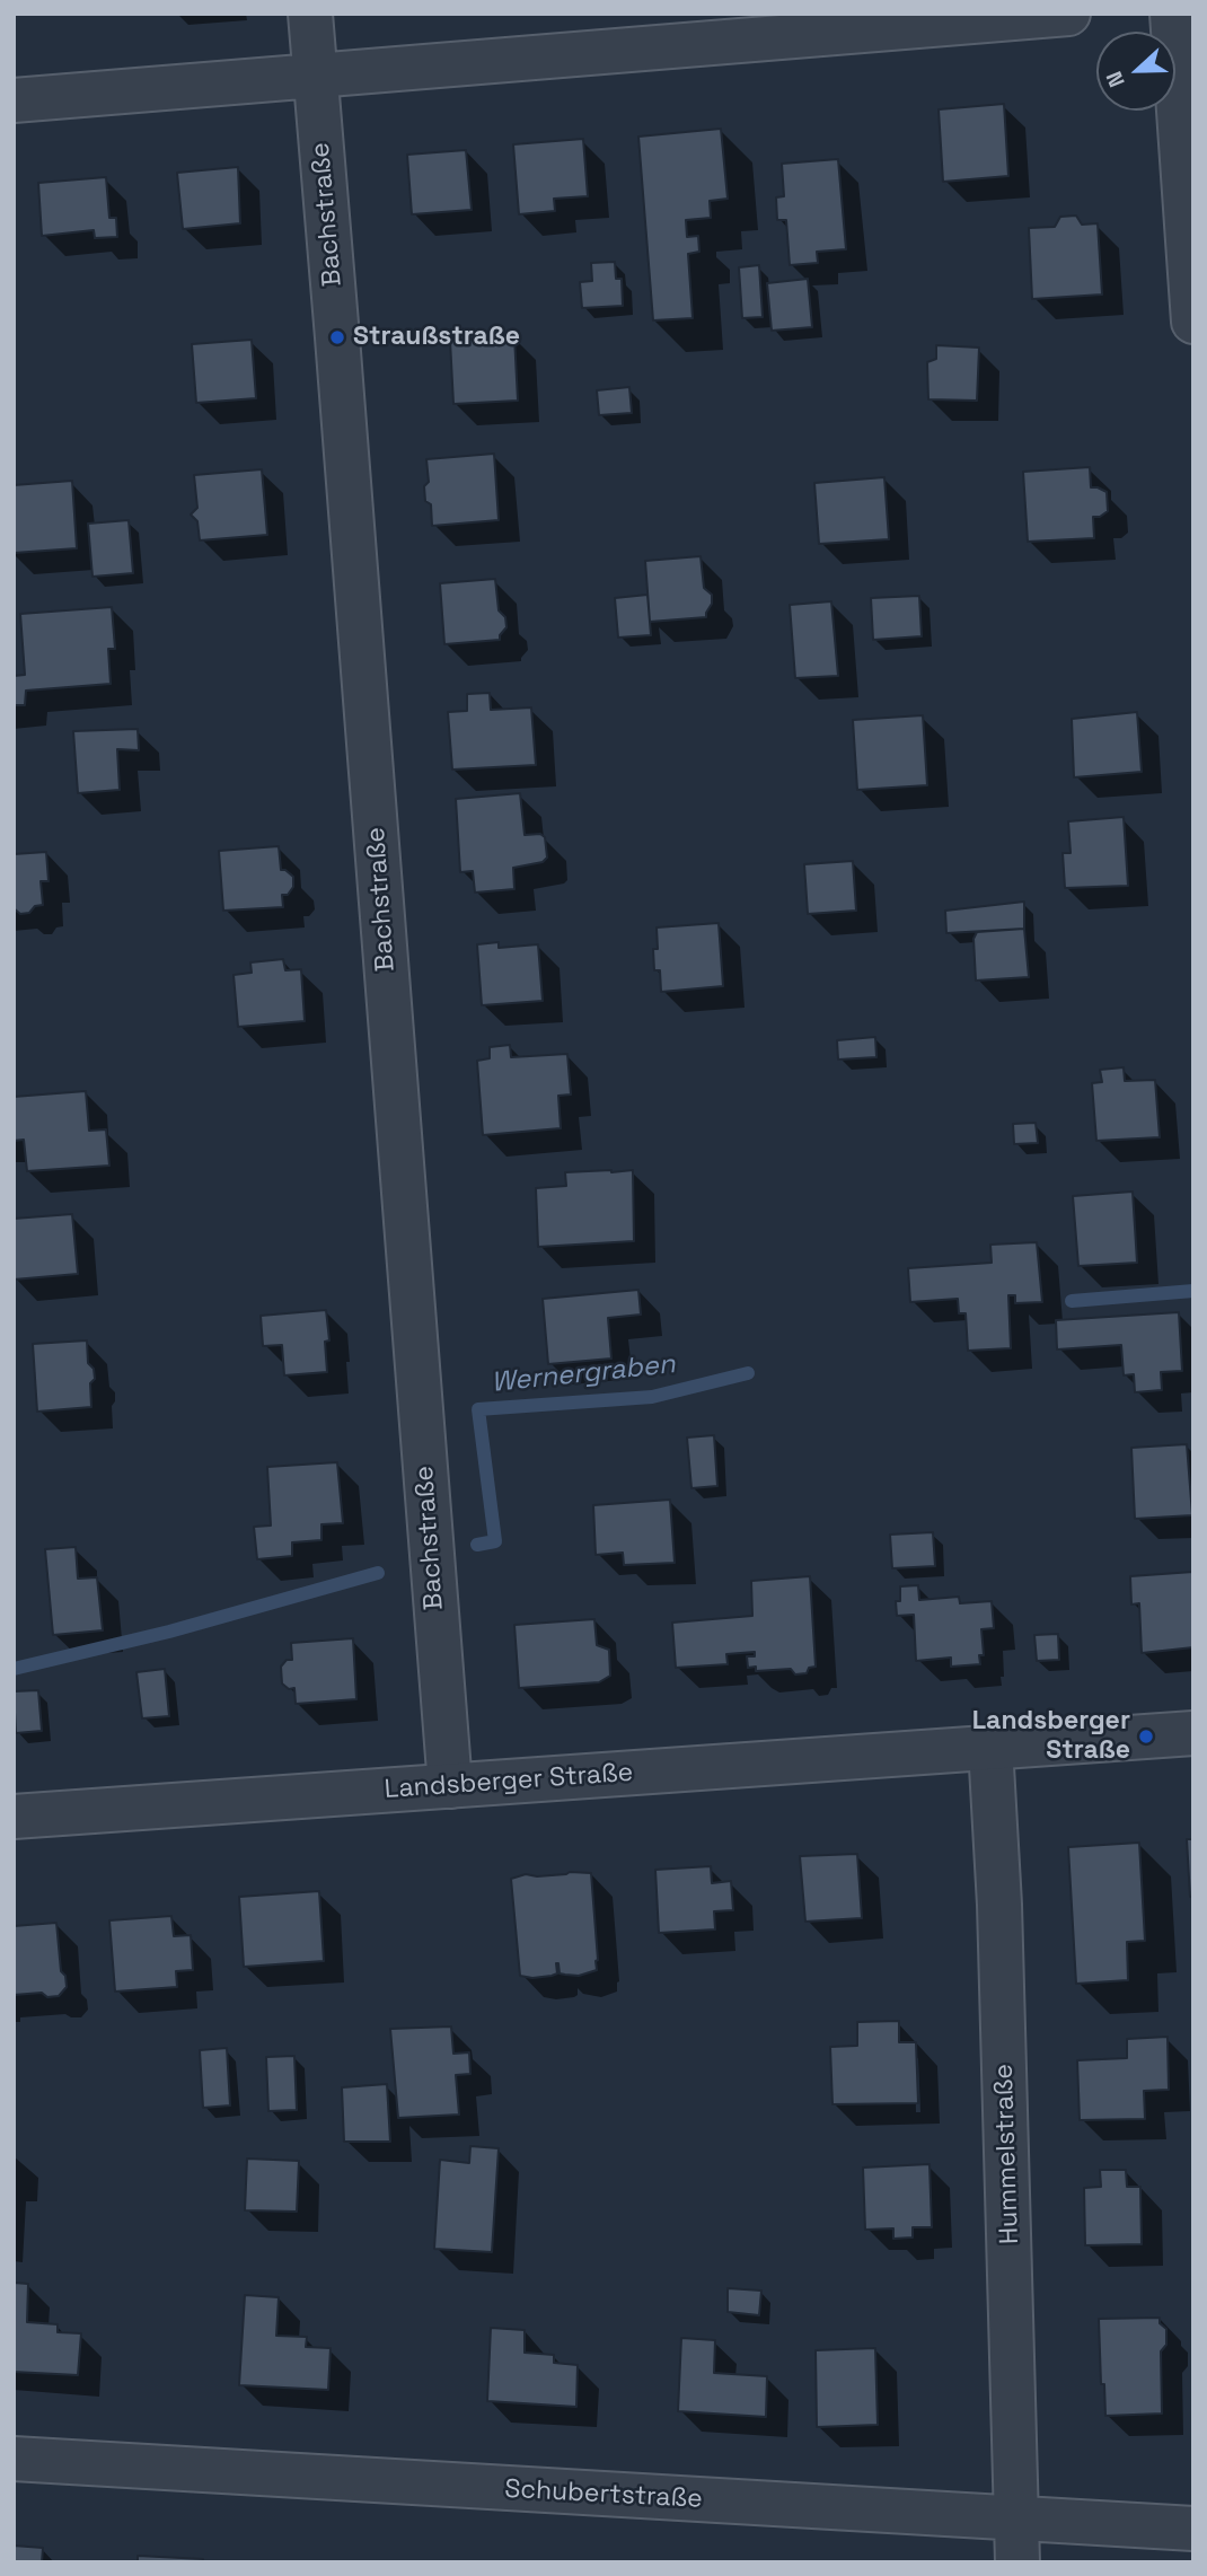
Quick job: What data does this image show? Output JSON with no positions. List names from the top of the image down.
{
  "streets": {
    "street": [
      "Bachstraße",
      "Landsberger Straße",
      "Hummelstraße",
      "Schubertstraße"
    ]
  },
  "crossings": [
    ["Bachstraße", "Landsberger Straße"],
    ["Landsberger Straße", "Hummelstraße"],
    ["Hummelstraße", "Schubertstraße"]
  ],
  "water": ["Wernergraben"],
  "places": ["Straußstraße", "Landsberger Straße"],
  "north": "left"
}
